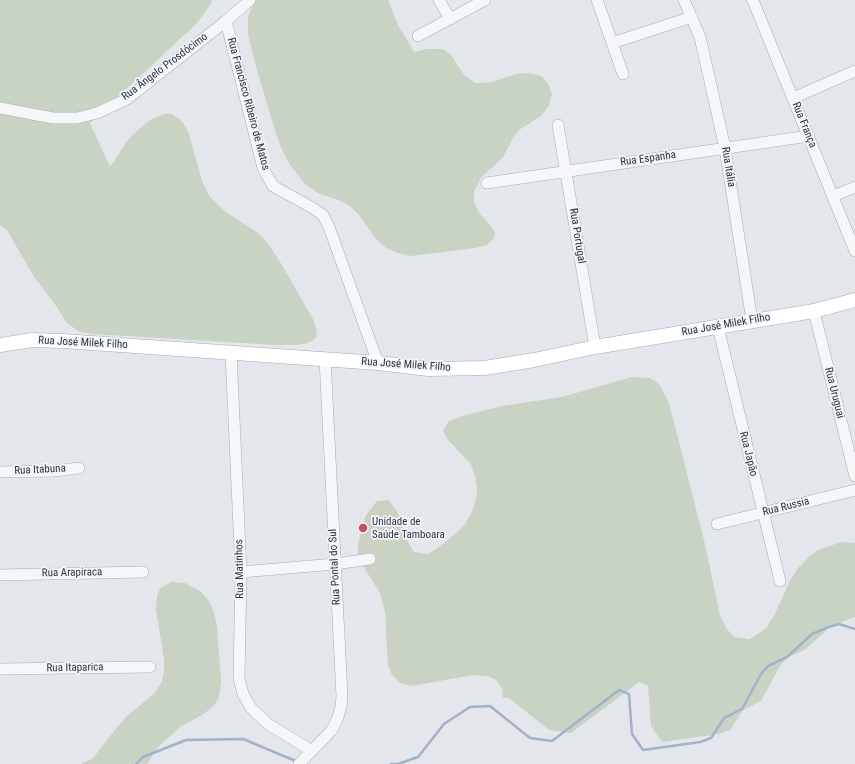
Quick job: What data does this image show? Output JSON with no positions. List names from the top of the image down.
{
  "streets": {
    "main road": ["Rua José Milek Filho"],
    "street": [
      "Rua Ângelo Prosdócimo",
      "Rua Francisco Ribeiro de Matos",
      "Rua França",
      "Rua Espanha",
      "Rua Itália",
      "Rua Portugal",
      "Rua Uruguai",
      "Rua Japão",
      "Rua Itabuna",
      "Rua Russia",
      "Rua Pontal do Sul",
      "Rua Matinhos",
      "Rua Arapiraca",
      "Rua Itaparica"
    ]
  },
  "crossings": [
    ["Rua Ângelo Prosdócimo", "Rua Francisco Ribeiro de Matos"],
    ["Rua Francisco Ribeiro de Matos", "Rua José Milek Filho"],
    ["Rua França", "Rua Espanha"],
    ["Rua Espanha", "Rua Itália"],
    ["Rua Espanha", "Rua Portugal"],
    ["Rua Itália", "Rua José Milek Filho"],
    ["Rua Portugal", "Rua José Milek Filho"],
    ["Rua José Milek Filho", "Rua Uruguai"],
    ["Rua José Milek Filho", "Rua Japão"],
    ["Rua José Milek Filho", "Rua Pontal do Sul"],
    ["Rua José Milek Filho", "Rua Matinhos"],
    ["Rua Japão", "Rua Russia"],
    ["Rua Pontal do Sul", "Rua Matinhos"]
  ],
  "places": ["Unidade de Saúde Tamboara"]
}
